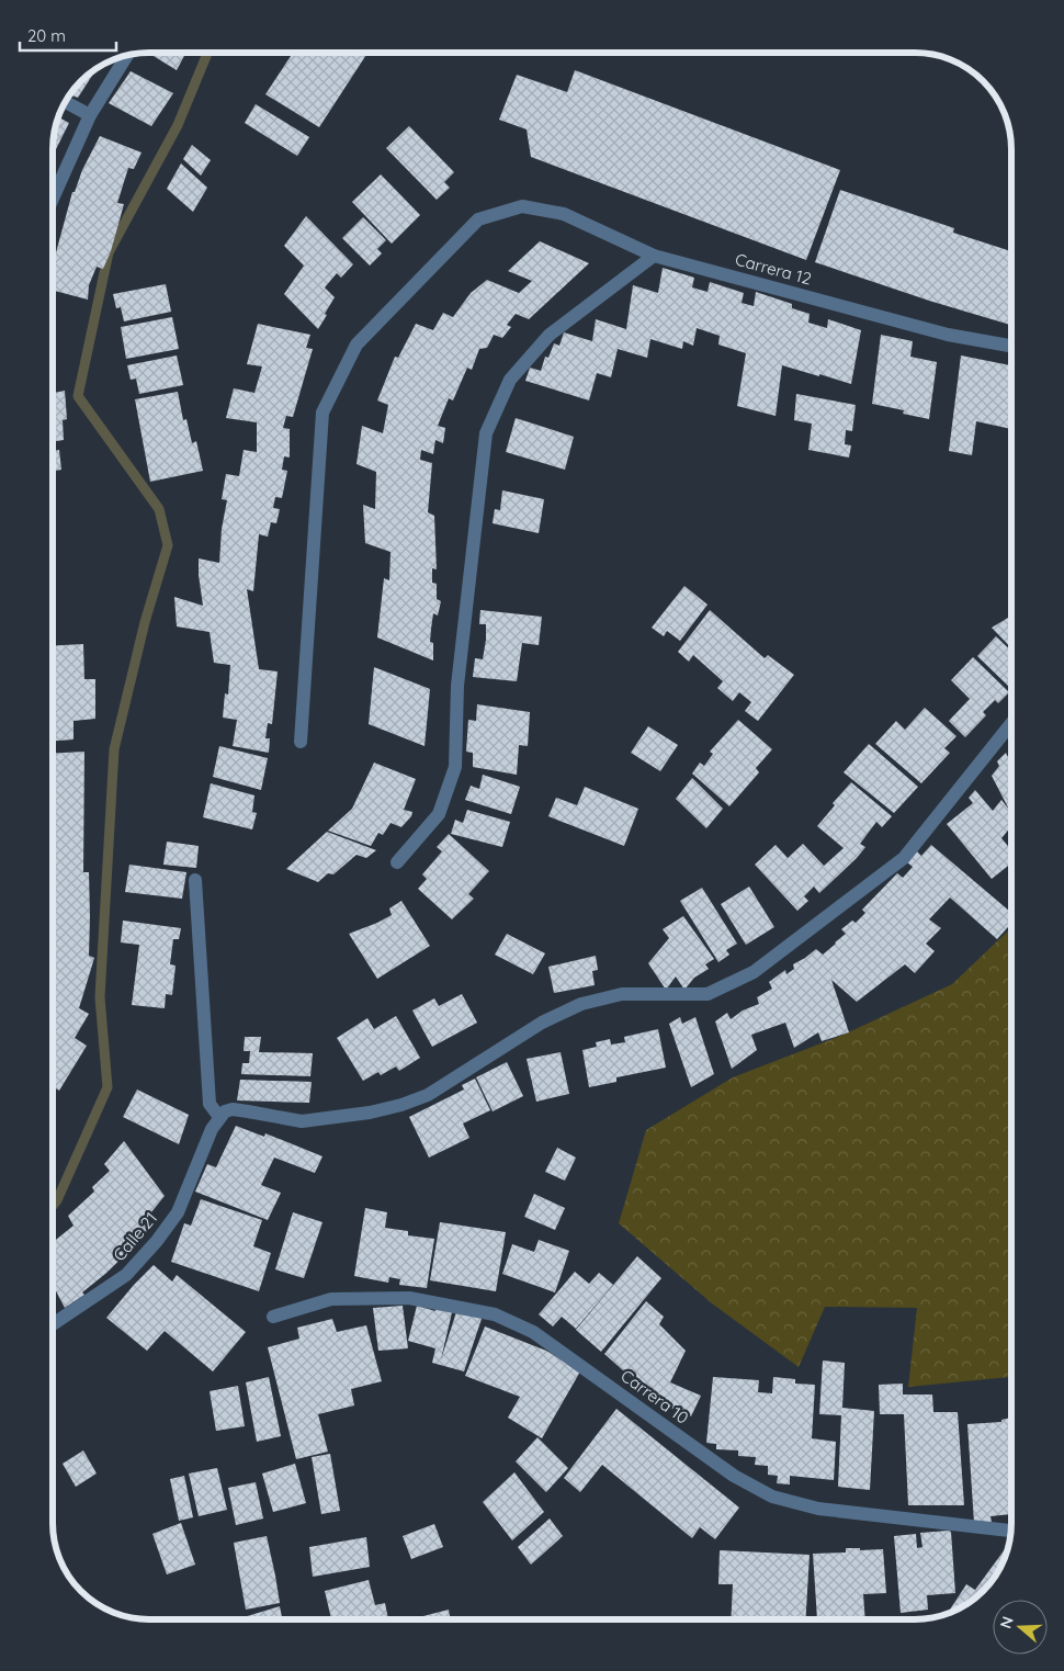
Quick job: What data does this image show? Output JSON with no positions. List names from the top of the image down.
{
  "streets": {
    "street": ["Carrera 12", "Calle 21", "Carrera 10"]
  },
  "scale_bar": "20 m",
  "north": "left"
}
